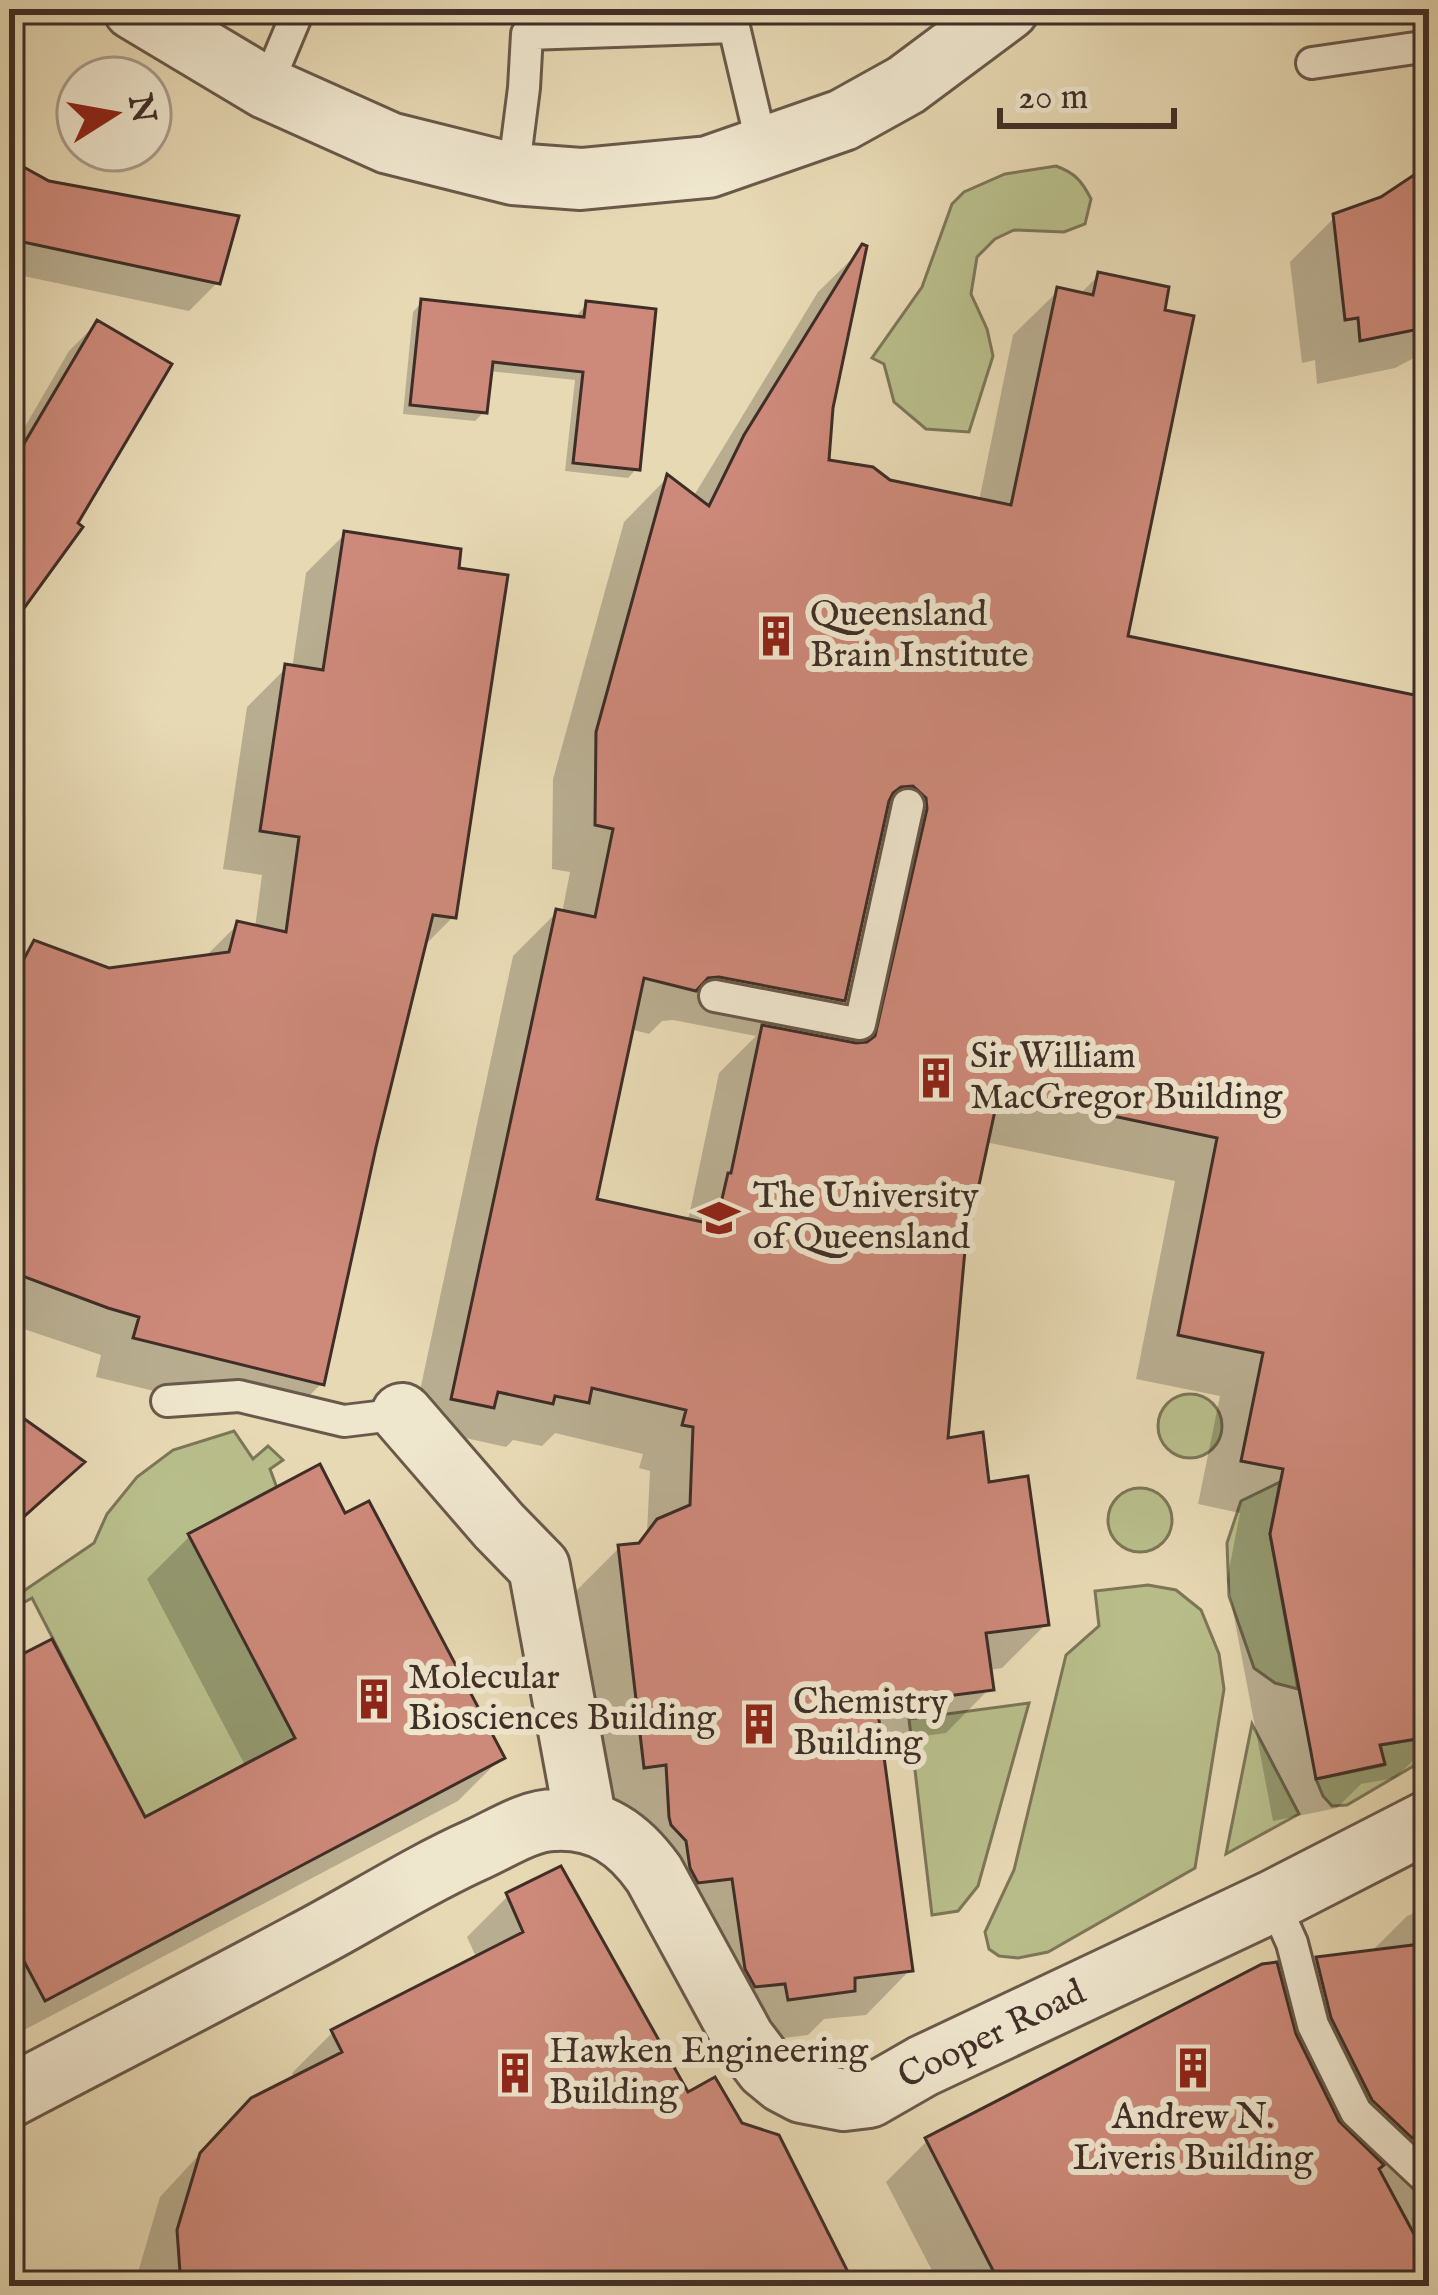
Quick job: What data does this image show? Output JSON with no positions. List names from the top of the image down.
{
  "streets": {
    "street": ["Cooper Road"]
  },
  "places": {
    "building": [
      "Queensland Brain Institute",
      "Sir William MacGregor Building",
      "Molecular Biosciences Building",
      "Chemistry Building",
      "Andrew N. Liveris Building",
      "Hawken Engineering Building"
    ],
    "school or university": ["The University of Queensland"]
  },
  "scale_bar": "20 m",
  "north": "right"
}
